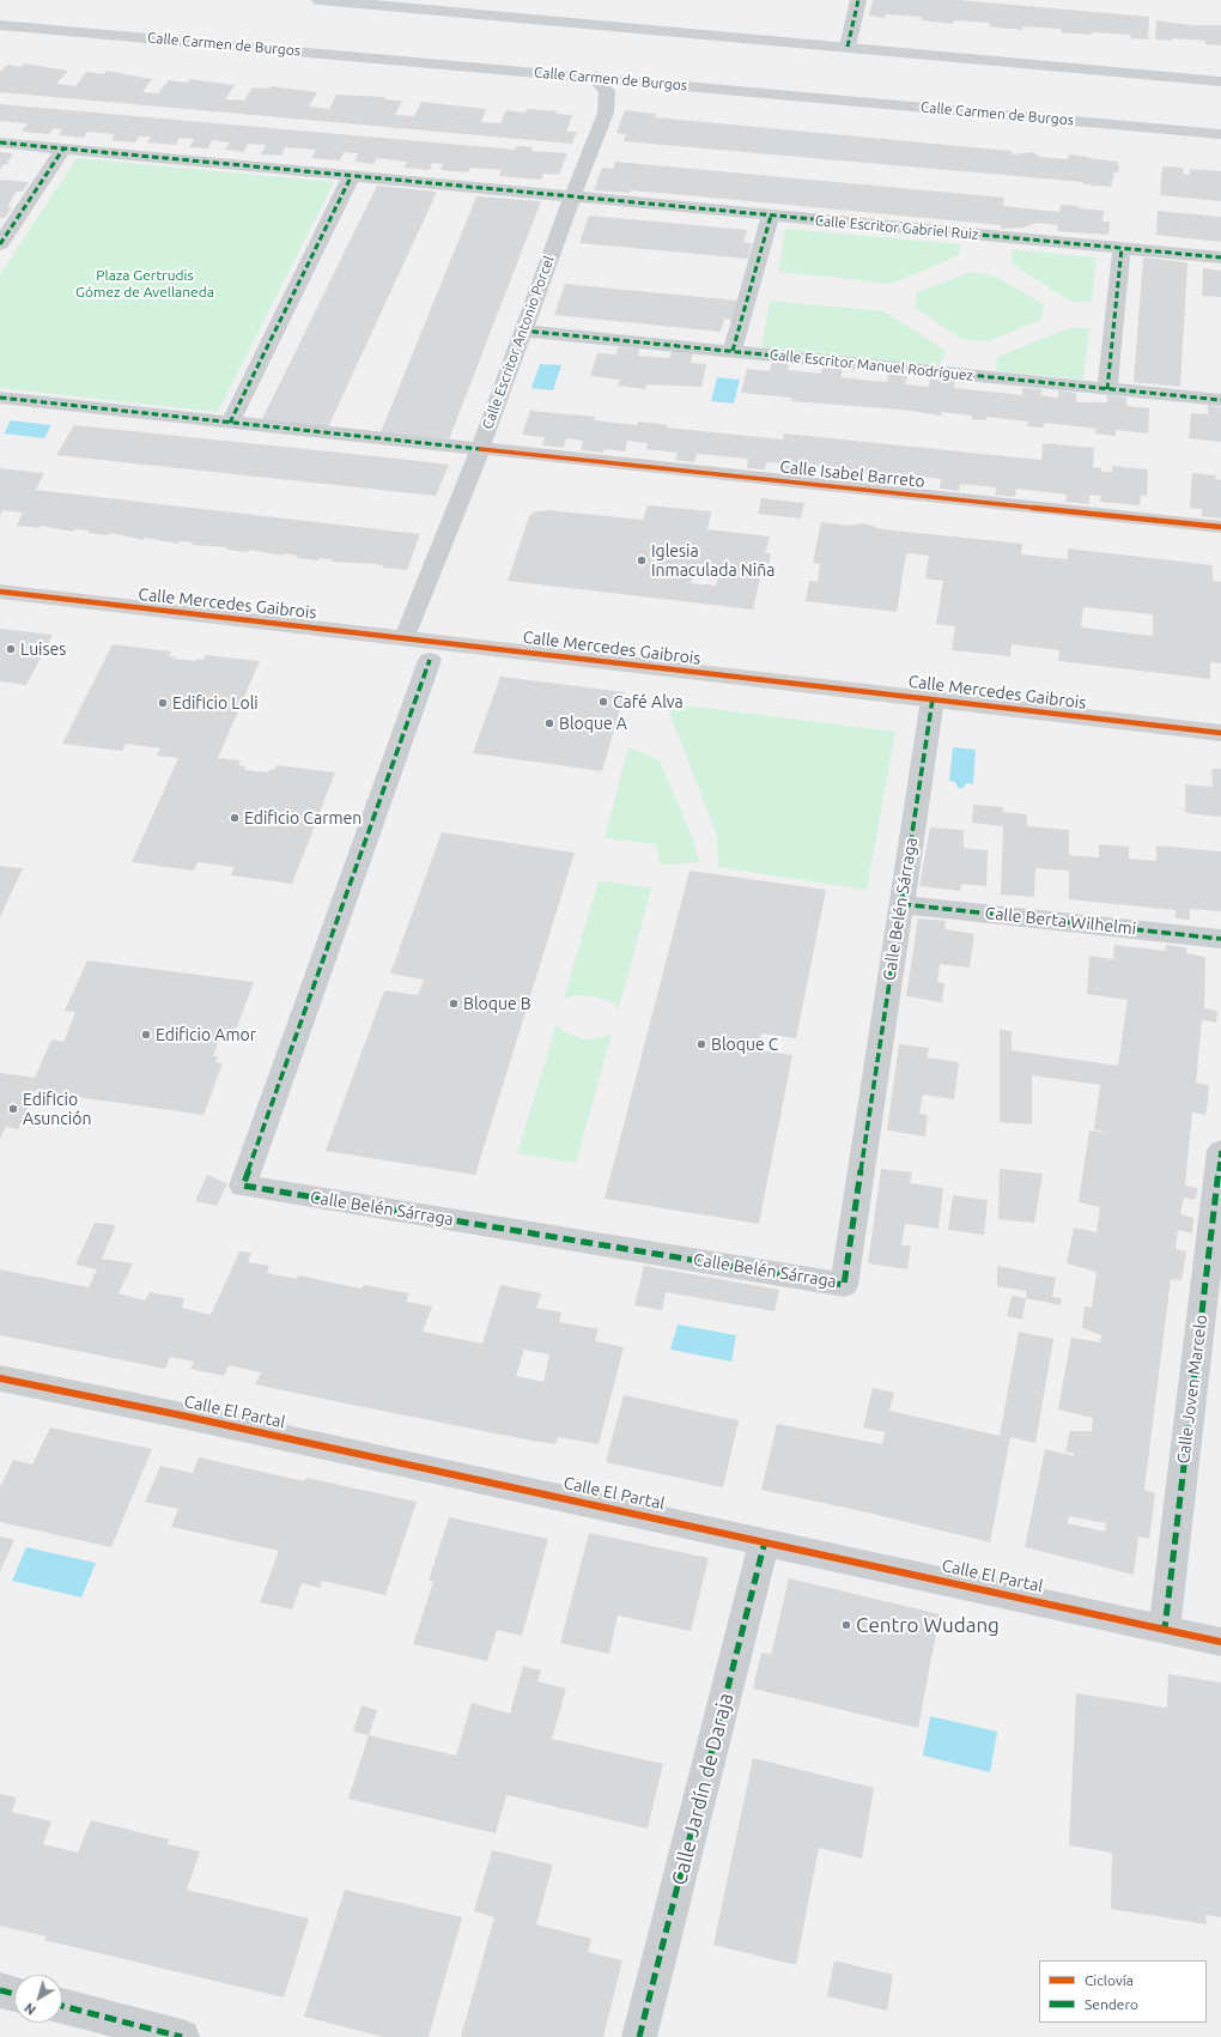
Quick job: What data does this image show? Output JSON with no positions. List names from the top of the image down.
{
  "streets": {
    "main road": ["Calle Carmen de Burgos", "Calle Mercedes Gaibrois"],
    "street": [
      "Calle Escritor Gabriel Ruiz",
      "Calle Escritor Antonio Porcel",
      "Calle Escritor Manuel Rodríguez",
      "Calle Isabel Barreto",
      "Calle Belén Sárraga",
      "Calle Berta Wilhelmi",
      "Calle Joven Marcelo",
      "Calle El Partal",
      "Calle Jardín de Daraja"
    ]
  },
  "crossings": [
    ["Calle Carmen de Burgos", "Calle Escritor Antonio Porcel"],
    ["Calle Escritor Gabriel Ruiz", "Calle Escritor Antonio Porcel"],
    ["Calle Escritor Antonio Porcel", "Calle Escritor Manuel Rodríguez"],
    ["Calle Escritor Antonio Porcel", "Calle Isabel Barreto"],
    ["Calle Escritor Antonio Porcel", "Calle Mercedes Gaibrois"],
    ["Calle Mercedes Gaibrois", "Calle Belén Sárraga"],
    ["Calle Belén Sárraga", "Calle Berta Wilhelmi"],
    ["Calle Joven Marcelo", "Calle El Partal"],
    ["Calle El Partal", "Calle Jardín de Daraja"]
  ],
  "parks": ["Plaza Gertrudis Gómez de Avellaneda"],
  "places": [
    "Iglesia Inmaculada Niña",
    "Luises",
    "Café Alva",
    "Edificio Loli",
    "Bloque A",
    "Edificio Carmen",
    "Bloque B",
    "Edificio Amor",
    "Bloque C",
    "Edificio Asunción",
    "Centro Wudang"
  ],
  "legend": ["Ciclovía", "Sendero"],
  "north": "bottom left"
}
